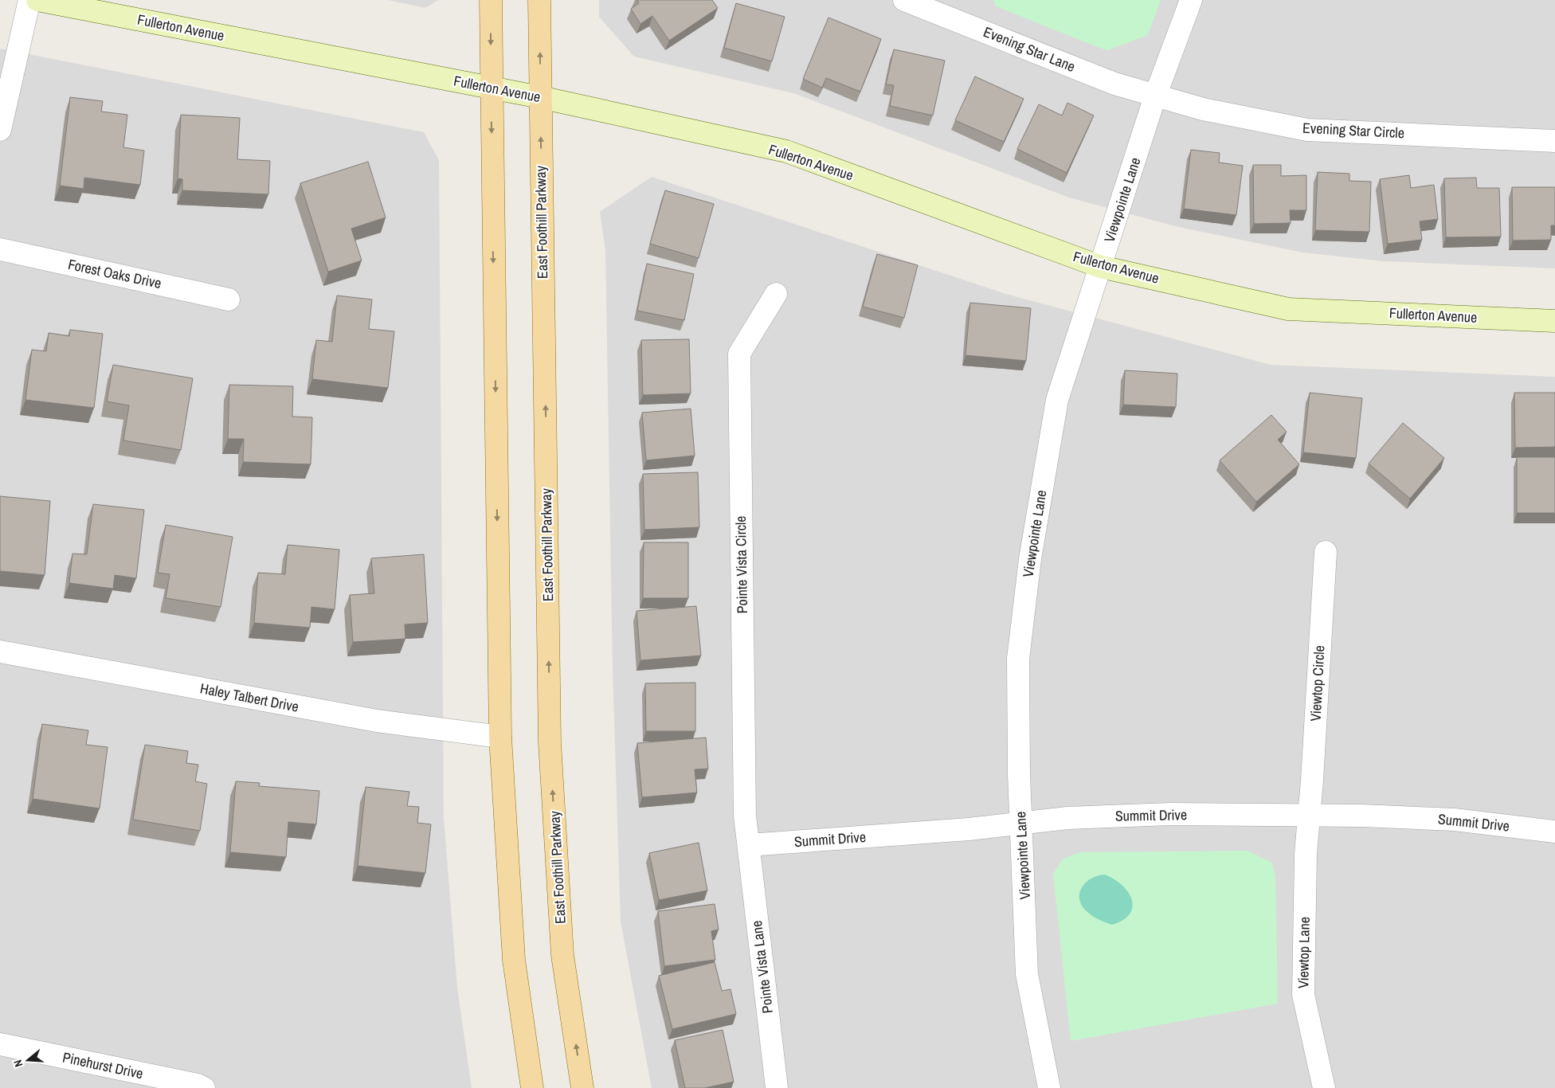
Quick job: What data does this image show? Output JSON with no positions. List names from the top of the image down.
{
  "streets": {
    "main road": ["Fullerton Avenue", "East Foothill Parkway"],
    "street": [
      "Evening Star Lane",
      "Evening Star Circle",
      "Viewpointe Lane",
      "Forest Oaks Drive",
      "Pointe Vista Circle",
      "Viewtop Circle",
      "Haley Talbert Drive",
      "Summit Drive",
      "Viewtop Lane",
      "Pointe Vista Lane",
      "Pinehurst Drive"
    ]
  },
  "crossings": [
    ["Fullerton Avenue", "Viewpointe Lane"],
    ["Fullerton Avenue", "East Foothill Parkway"],
    ["Evening Star Lane", "Evening Star Circle"],
    ["Evening Star Lane", "Viewpointe Lane"],
    ["Evening Star Circle", "Viewpointe Lane"],
    ["Viewpointe Lane", "Summit Drive"],
    ["Pointe Vista Circle", "Summit Drive"],
    ["Pointe Vista Circle", "Pointe Vista Lane"],
    ["Viewtop Circle", "Summit Drive"],
    ["Viewtop Circle", "Viewtop Lane"],
    ["Summit Drive", "Viewtop Lane"],
    ["Summit Drive", "Pointe Vista Lane"]
  ],
  "north": "left"
}
